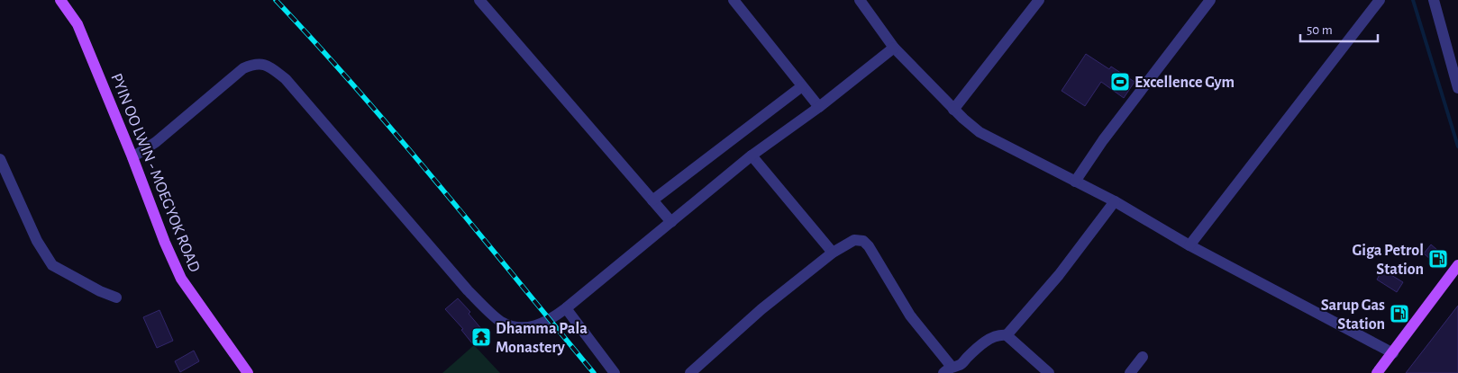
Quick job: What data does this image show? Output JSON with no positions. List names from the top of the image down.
{
  "streets": {
    "main road": ["PYIN OO LWIN - MOEGYOK ROAD"]
  },
  "places": {
    "sports": ["Excellence Gym"],
    "fuel station": ["Giga Petrol Station", "Sarup Gas Station"],
    "temple": ["Dhamma Pala Monastery"]
  },
  "scale_bar": "50 m"
}
